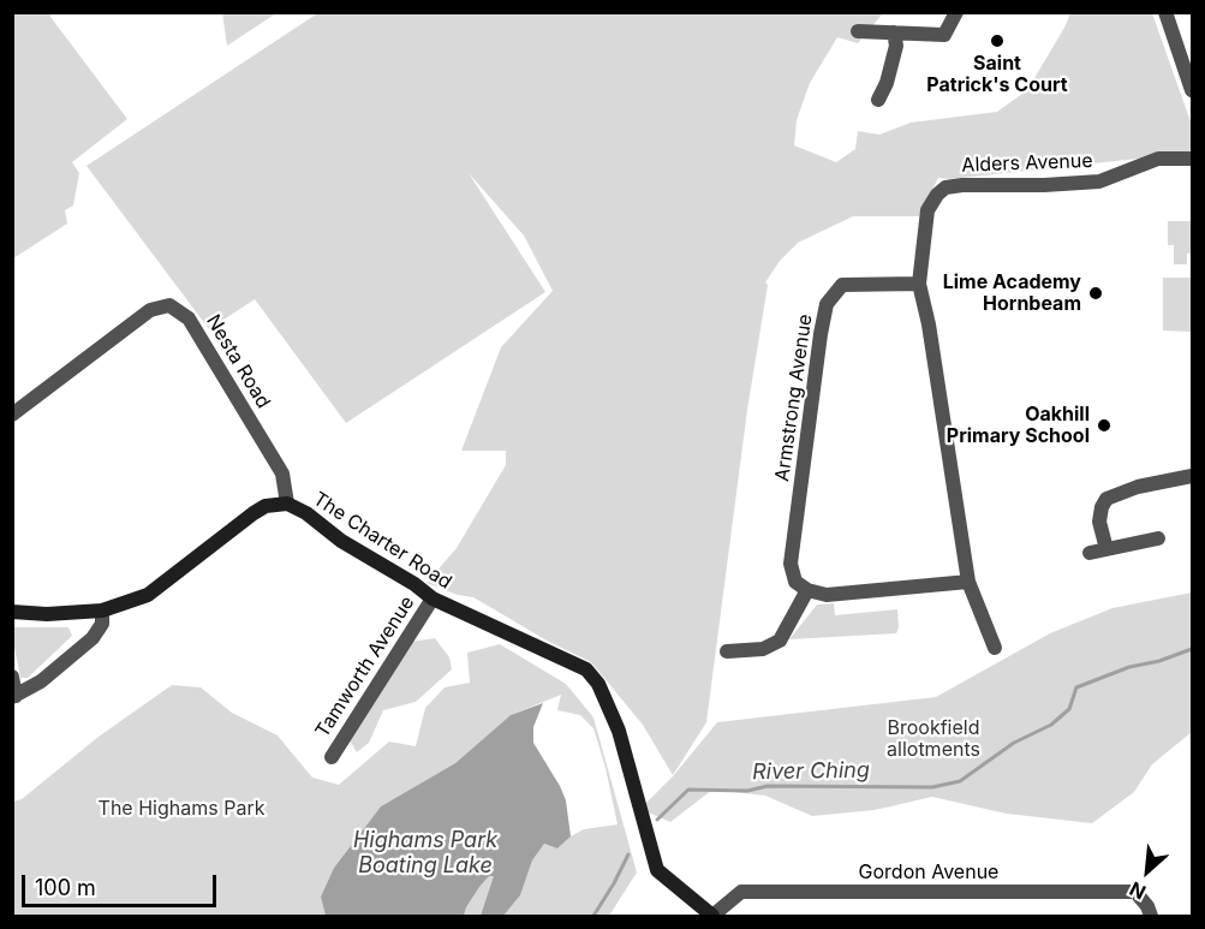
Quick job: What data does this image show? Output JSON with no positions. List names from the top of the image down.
{
  "streets": {
    "street": [
      "Alders Avenue",
      "Nesta Road",
      "Armstrong Avenue",
      "The Charter Road",
      "Tamworth Avenue",
      "Gordon Avenue"
    ]
  },
  "crossings": [
    ["Alders Avenue", "Armstrong Avenue"],
    ["Nesta Road", "The Charter Road"],
    ["The Charter Road", "Tamworth Avenue"],
    ["The Charter Road", "Gordon Avenue"]
  ],
  "water": ["River Ching", "Highams Park Boating Lake"],
  "parks": ["Brookfield allotments", "The Highams Park"],
  "places": ["Saint Patrick's Court", "Lime Academy Hornbeam", "Oakhill Primary School"],
  "scale_bar": "100 m",
  "north": "bottom left"
}
